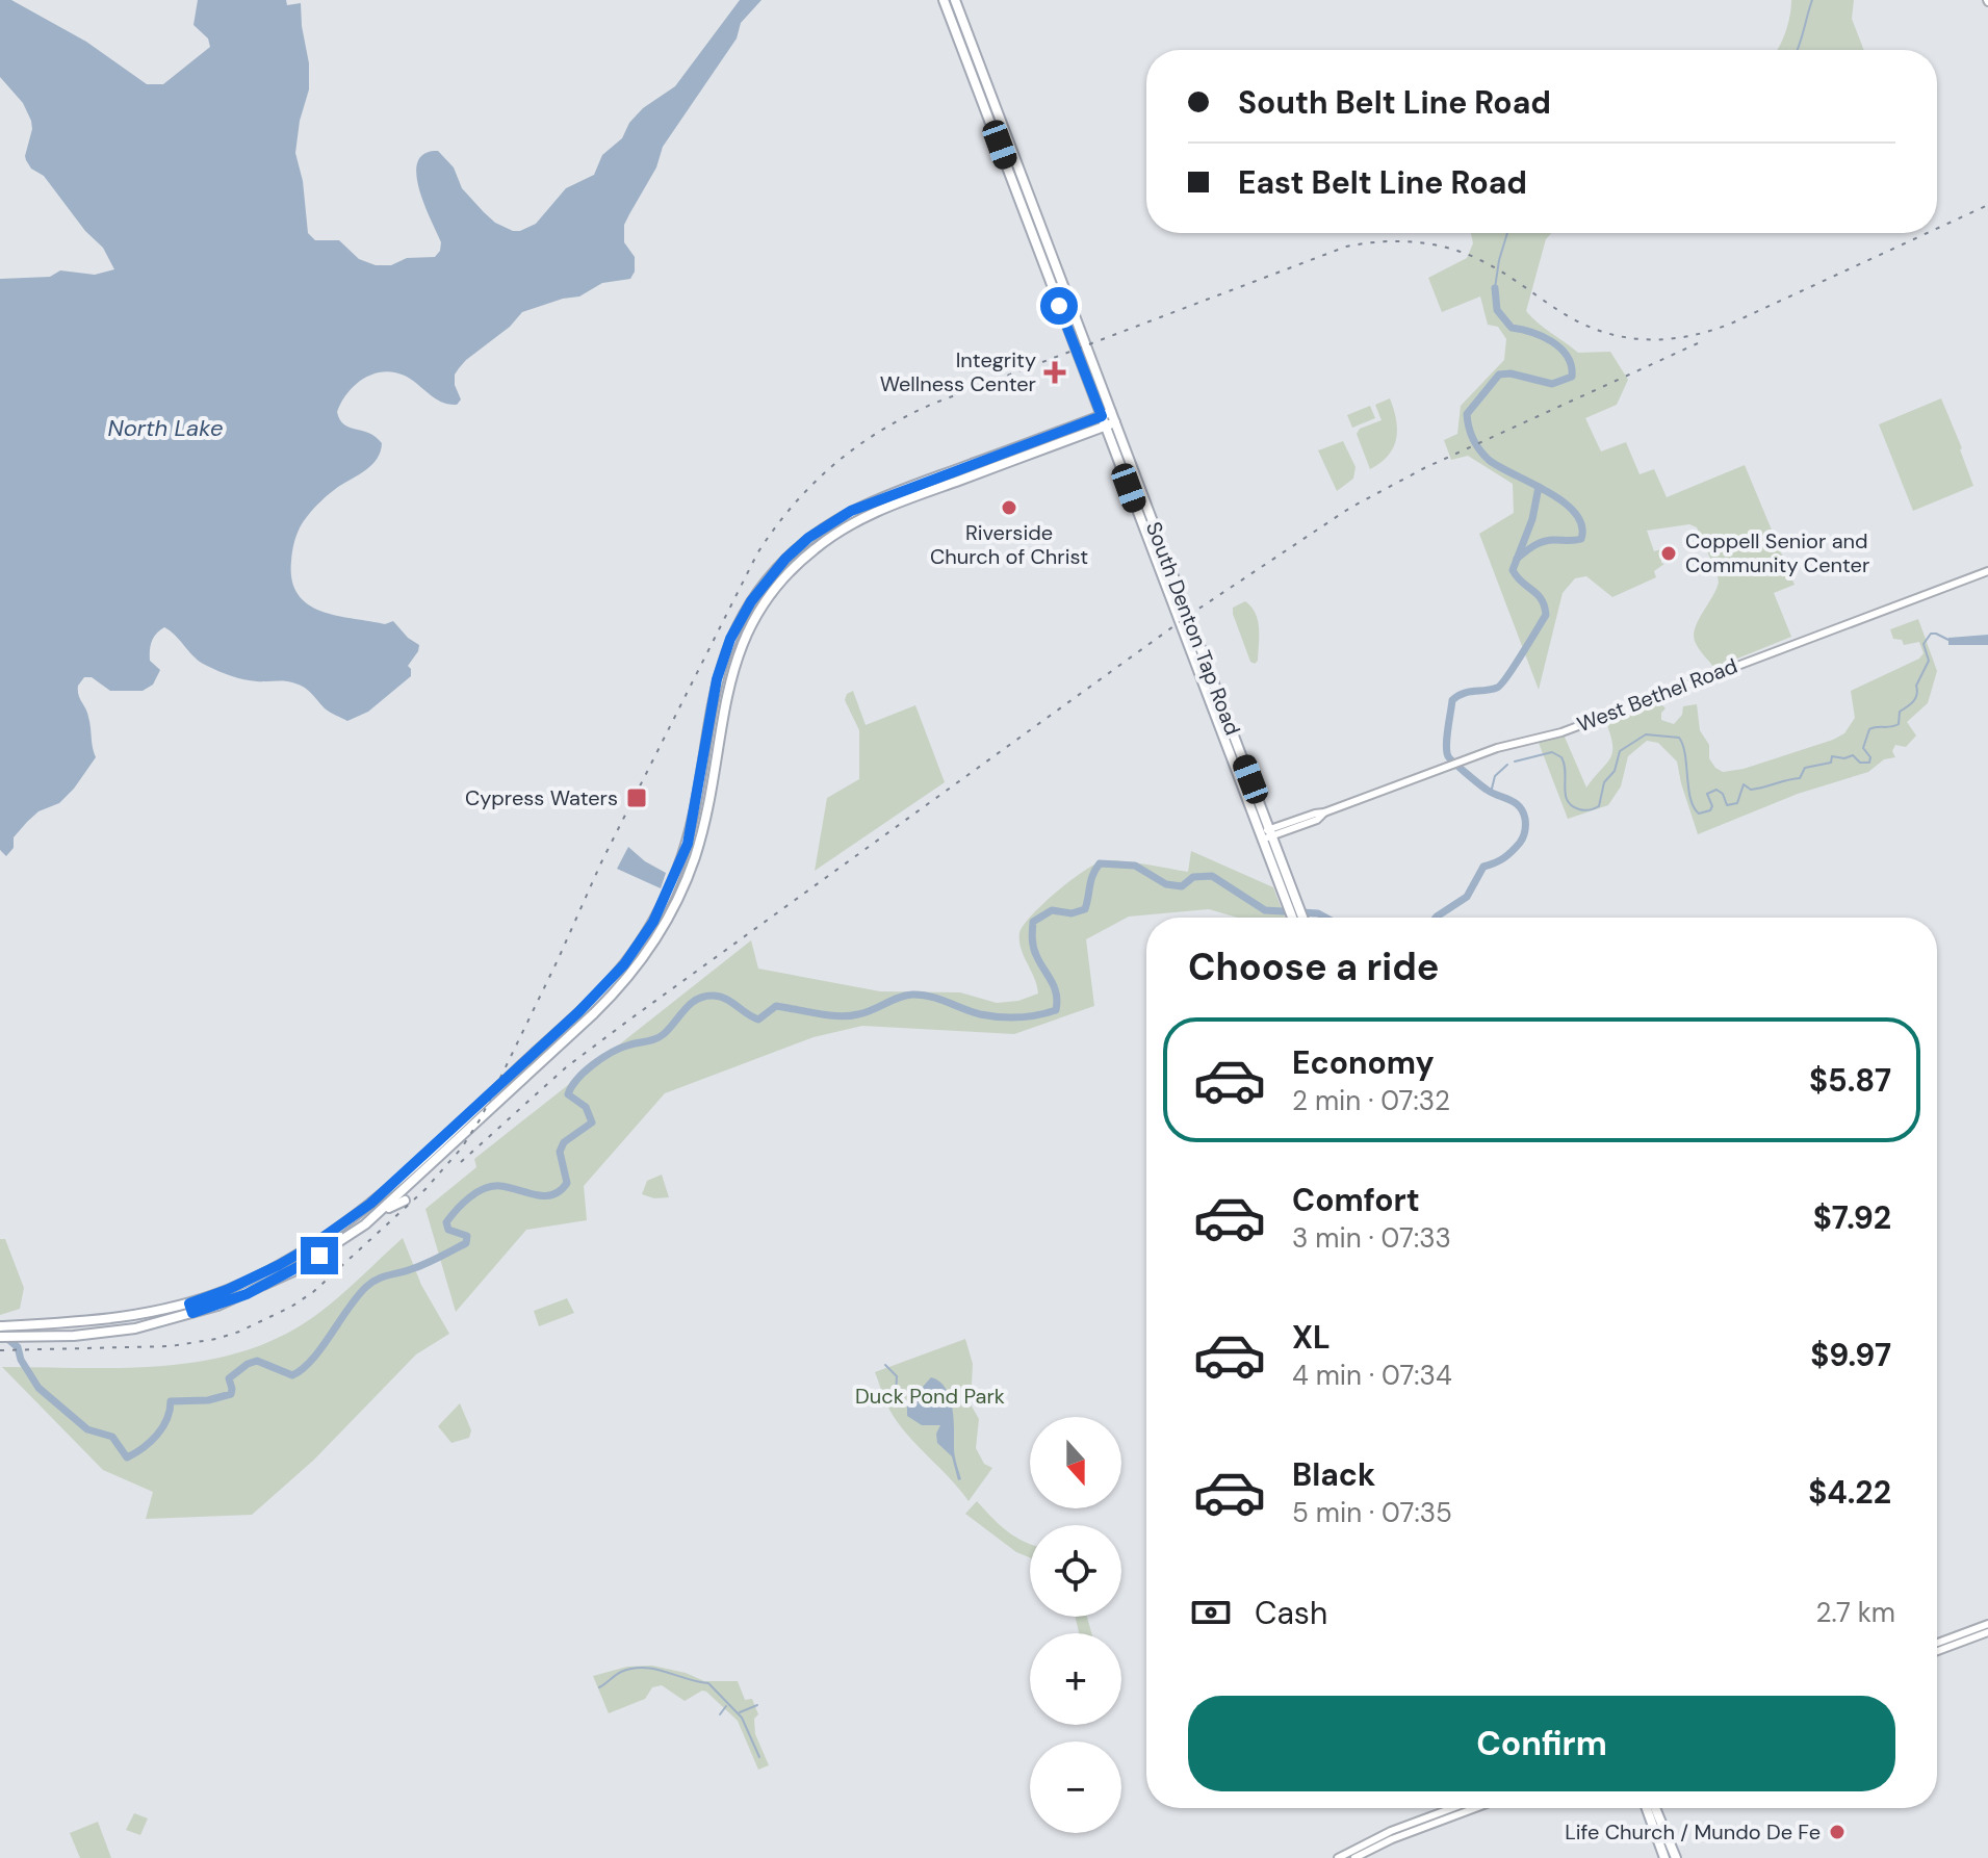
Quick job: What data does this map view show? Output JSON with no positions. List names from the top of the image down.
{
  "streets": {
    "main road": ["South Denton Tap Road", "West Bethel Road"]
  },
  "crossings": [
    ["South Denton Tap Road", "West Bethel Road"]
  ],
  "water": ["North Lake"],
  "parks": ["Duck Pond Park"],
  "places": {
    "health": ["Integrity Wellness Center"],
    "other": ["Riverside Church of Christ", "Coppell Senior and Community Center", "Life Church / Mundo De Fe"],
    "transit": ["Cypress Waters"]
  },
  "north": "bottom",
  "page": {
    "banner": ["South Belt Line Road", "East Belt Line Road"],
    "heading": "Choose a ride",
    "list": [
      {
        "name": "Economy",
        "note": "2 min · 07:32",
        "value": "$5.87"
      },
      {
        "name": "Comfort",
        "note": "3 min · 07:33",
        "value": "$7.92"
      },
      {
        "name": "XL",
        "note": "4 min · 07:34",
        "value": "$9.97"
      },
      {
        "name": "Black",
        "note": "5 min · 07:35",
        "value": "$4.22"
      }
    ],
    "map_buttons": ["+", "−"],
    "pay": ["Cash", "2.7 km"],
    "buttons": "Confirm"
  }
}
